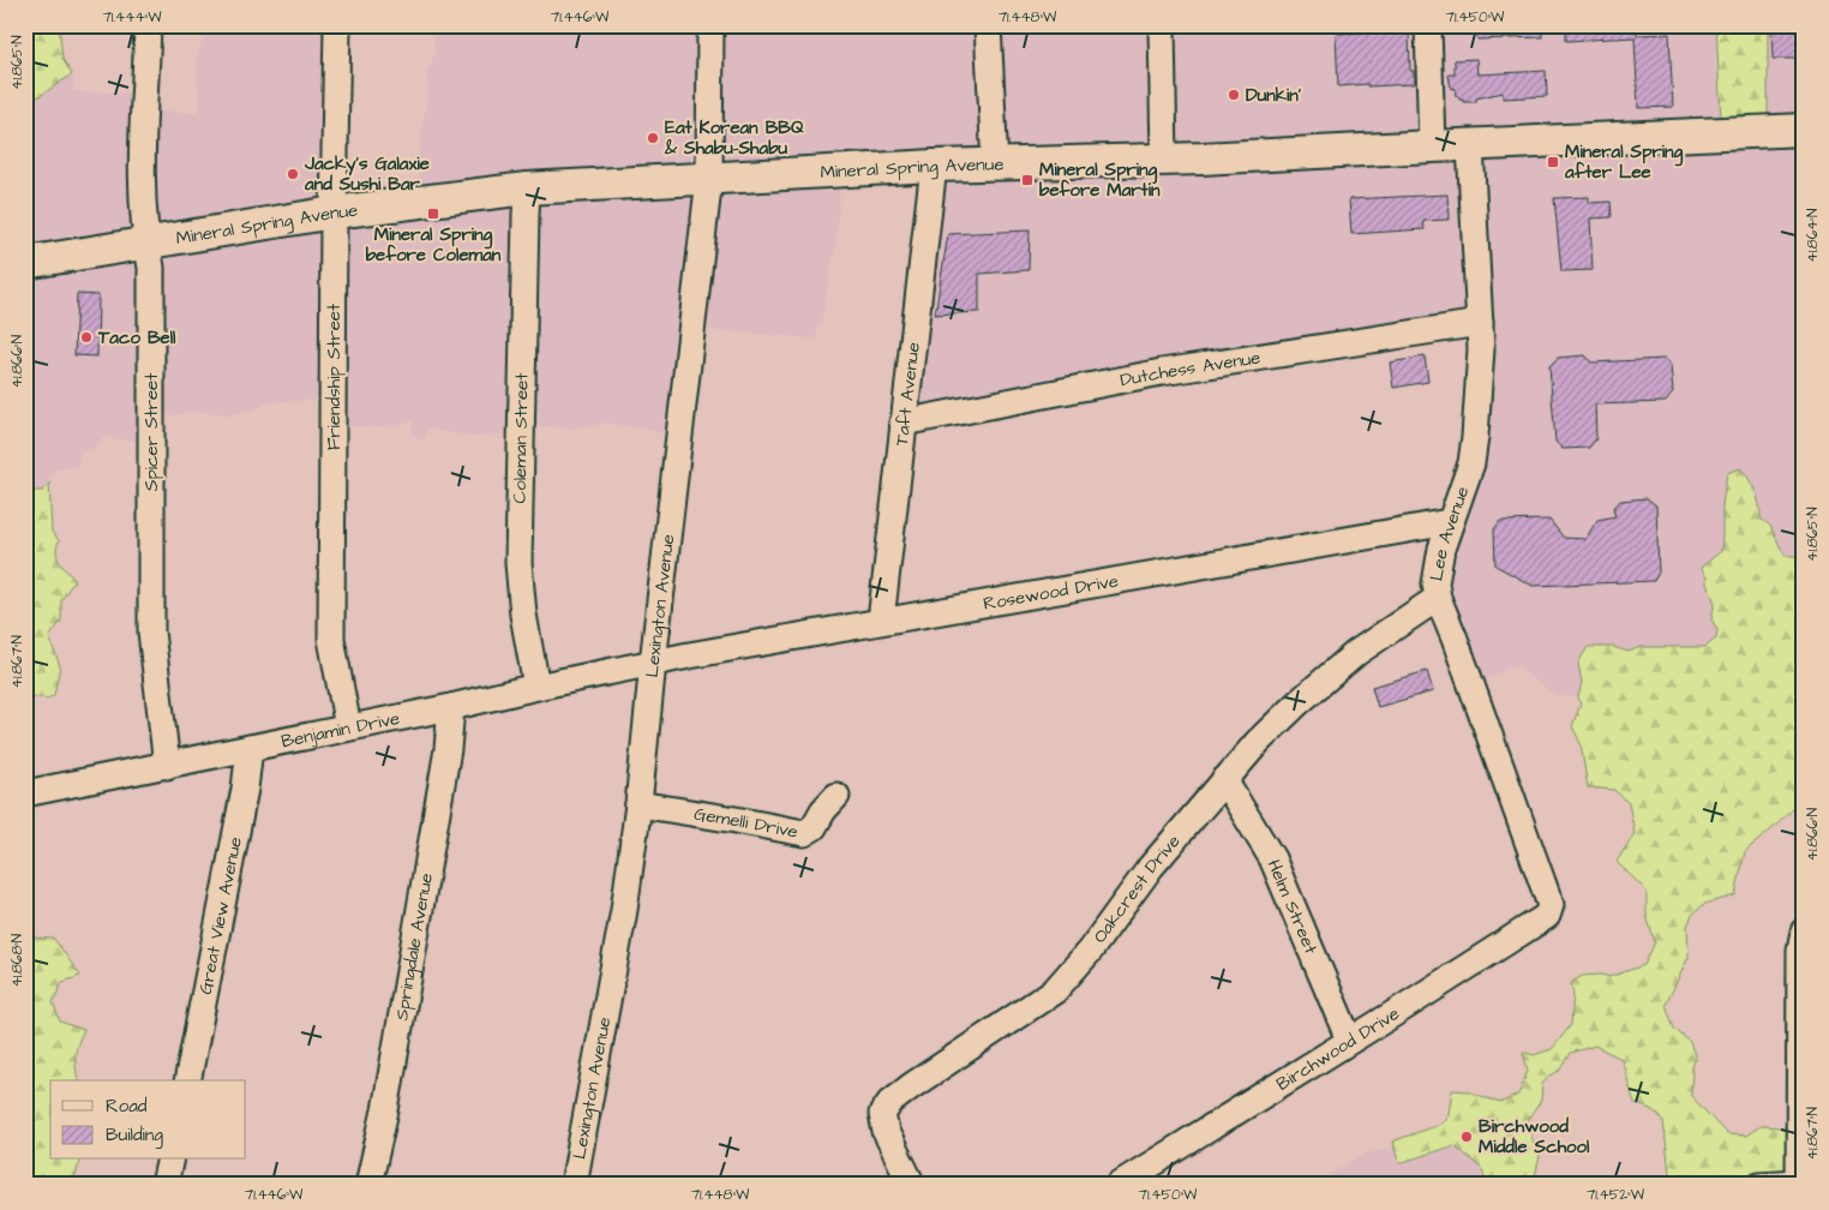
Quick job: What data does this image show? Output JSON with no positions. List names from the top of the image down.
{
  "streets": {
    "main road": ["Mineral Spring Avenue"],
    "street": [
      "Dutchess Avenue",
      "Friendship Street",
      "Taft Avenue",
      "Spicer Street",
      "Coleman Street",
      "Lee Avenue",
      "Rosewood Drive",
      "Lexington Avenue",
      "Benjamin Drive",
      "Gemelli Drive",
      "Oakcrest Drive",
      "Helm Street",
      "Great View Avenue",
      "Springdale Avenue",
      "Birchwood Drive"
    ]
  },
  "crossings": [
    ["Mineral Spring Avenue", "Friendship Street"],
    ["Mineral Spring Avenue", "Taft Avenue"],
    ["Mineral Spring Avenue", "Spicer Street"],
    ["Mineral Spring Avenue", "Coleman Street"],
    ["Mineral Spring Avenue", "Lee Avenue"],
    ["Mineral Spring Avenue", "Lexington Avenue"],
    ["Dutchess Avenue", "Taft Avenue"],
    ["Dutchess Avenue", "Lee Avenue"],
    ["Friendship Street", "Benjamin Drive"],
    ["Taft Avenue", "Rosewood Drive"],
    ["Spicer Street", "Benjamin Drive"],
    ["Coleman Street", "Benjamin Drive"],
    ["Lee Avenue", "Rosewood Drive"],
    ["Lee Avenue", "Oakcrest Drive"],
    ["Lee Avenue", "Birchwood Drive"],
    ["Rosewood Drive", "Lexington Avenue"],
    ["Rosewood Drive", "Benjamin Drive"],
    ["Lexington Avenue", "Benjamin Drive"],
    ["Lexington Avenue", "Gemelli Drive"],
    ["Benjamin Drive", "Great View Avenue"],
    ["Benjamin Drive", "Springdale Avenue"],
    ["Oakcrest Drive", "Helm Street"],
    ["Helm Street", "Birchwood Drive"]
  ],
  "places": {
    "other": [
      "Dunkin'",
      "Eat Korean BBQ & Shabu-Shabu",
      "Jacky's Galaxie and Sushi Bar",
      "Taco Bell",
      "Birchwood Middle School"
    ],
    "transit": ["Mineral Spring after Lee", "Mineral Spring before Martin", "Mineral Spring before Coleman"]
  },
  "legend": ["Road", "Building"],
  "coordinates": [
    "71.444°W",
    "71.446°W",
    "71.448°W",
    "71.450°W",
    "41.865°N",
    "41.864°N",
    "41.866°N",
    "41.867°N",
    "41.868°N",
    "71.452°W"
  ]
}
